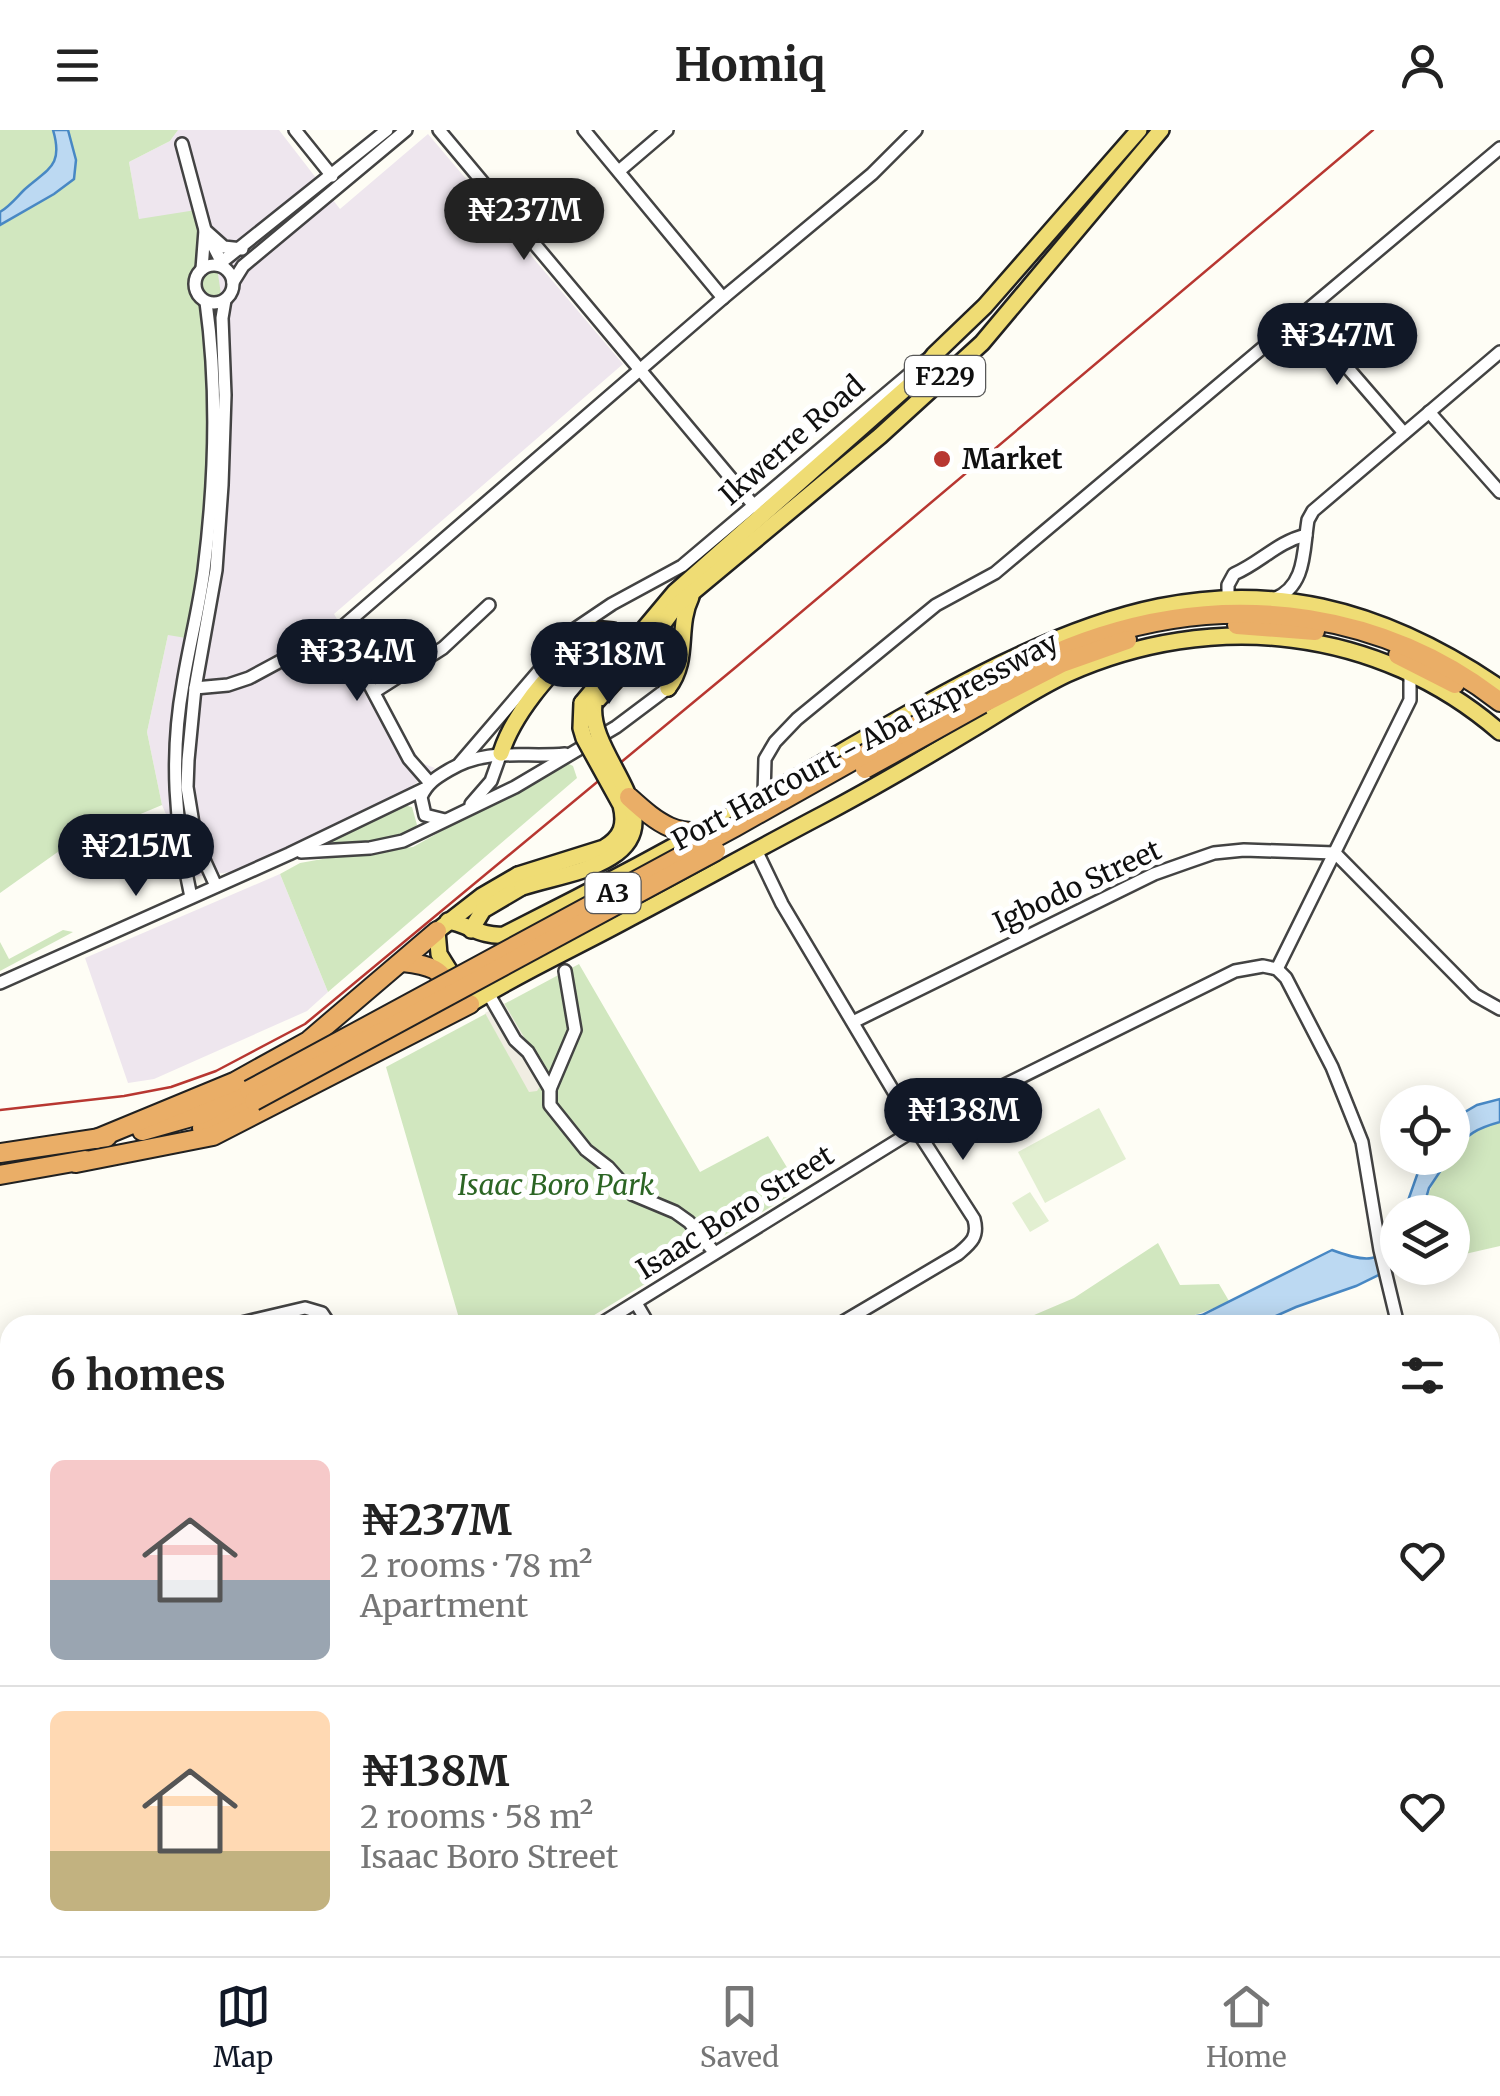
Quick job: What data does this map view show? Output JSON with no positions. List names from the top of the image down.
{
  "streets": {
    "highway": ["Port Harcourt - Aba Expressway", "A3"],
    "main road": ["F229", "Ikwerre Road"],
    "street": ["Igbodo Street", "Isaac Boro Street"]
  },
  "crossings": [
    ["F229", "Ikwerre Road"]
  ],
  "parks": ["Isaac Boro Park"],
  "places": ["Market"],
  "page": {
    "header": "Homiq",
    "price": [
      "₦237M",
      "₦347M",
      "₦334M",
      "₦318M",
      "₦215M",
      "₦138M"
    ],
    "heading": "6 homes",
    "list": [
      {
        "name": "₦237M",
        "note": "2 rooms · 78 m² · Apartment"
      },
      {
        "name": "₦138M",
        "note": "2 rooms · 58 m² · Isaac Boro Street"
      }
    ],
    "tabs": ["Map", "Saved", "Home"]
  }
}
